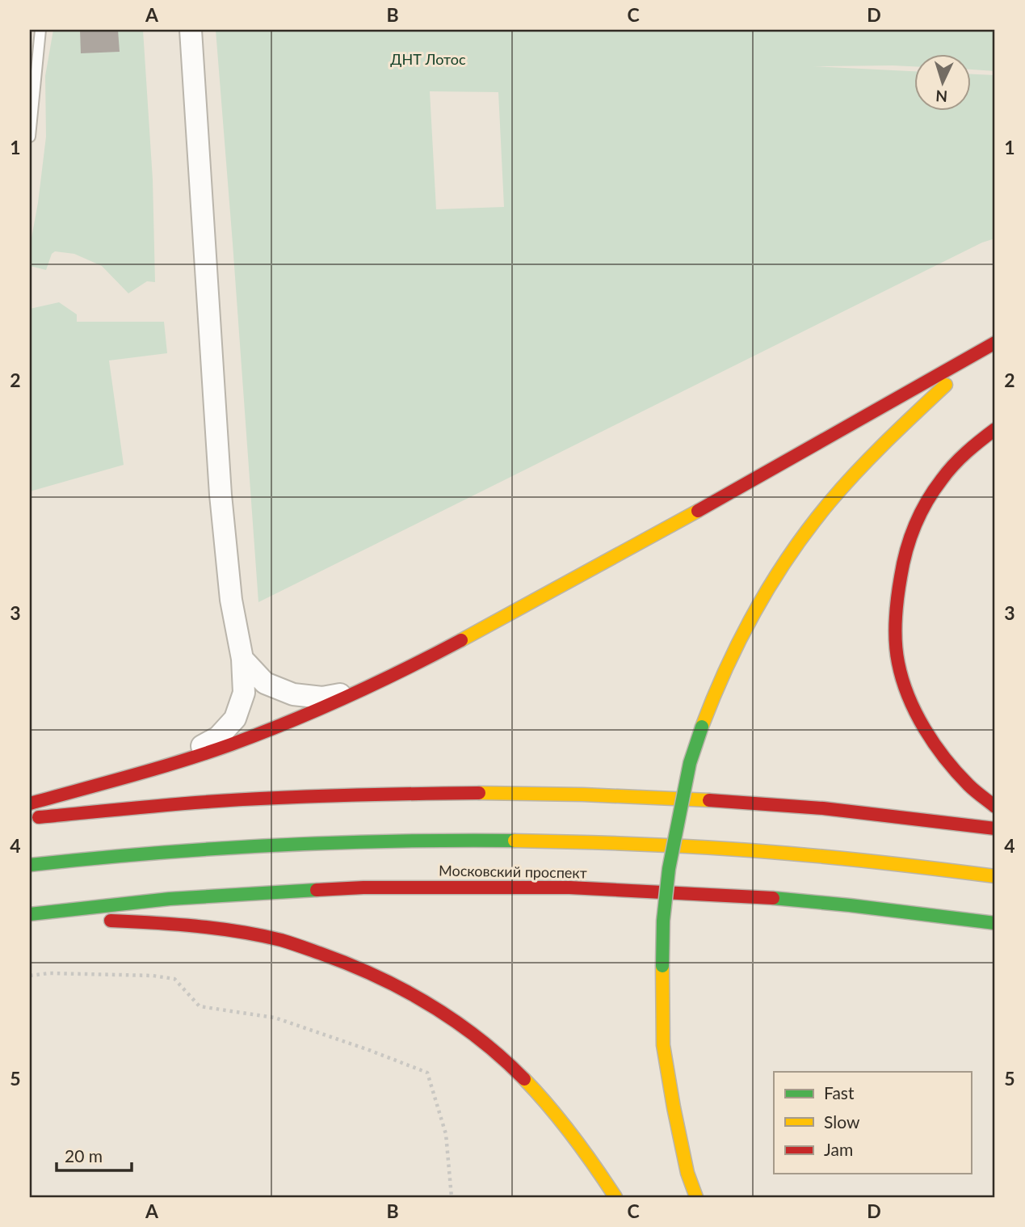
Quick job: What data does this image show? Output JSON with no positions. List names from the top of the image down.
{
  "streets": {
    "highway": ["Московский проспект"]
  },
  "parks": ["ДНТ Лотос"],
  "legend": ["Fast", "Slow", "Jam"],
  "scale_bar": "20 m",
  "north": "bottom",
  "grid": {
    "columns": [
      "A",
      "B",
      "C",
      "D"
    ],
    "rows": [
      "1",
      "2",
      "3",
      "4",
      "5"
    ]
  }
}
